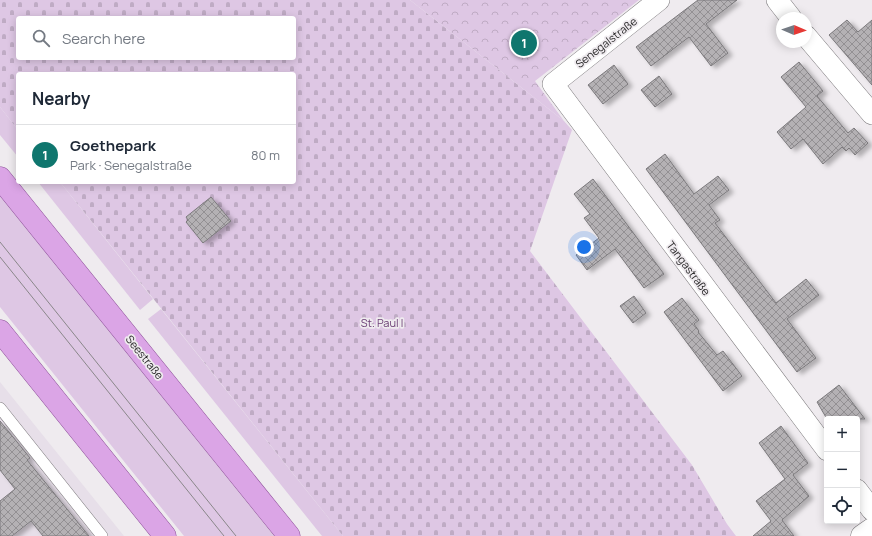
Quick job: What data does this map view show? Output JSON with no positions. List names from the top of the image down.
{
  "streets": {
    "main road": ["Seestraße"],
    "street": ["Senegalstraße", "Tangastraße"]
  },
  "crossings": [
    ["Senegalstraße", "Tangastraße"]
  ],
  "parks": ["St. Paul I"],
  "north": "right",
  "page": {
    "search": "Search here",
    "pins": "1",
    "heading": "Nearby",
    "list": [
      {
        "mark": "1",
        "name": "Goethepark",
        "note": "Park · Senegalstraße",
        "value": "80 m"
      }
    ],
    "map_buttons": ["+", "−"]
  }
}
